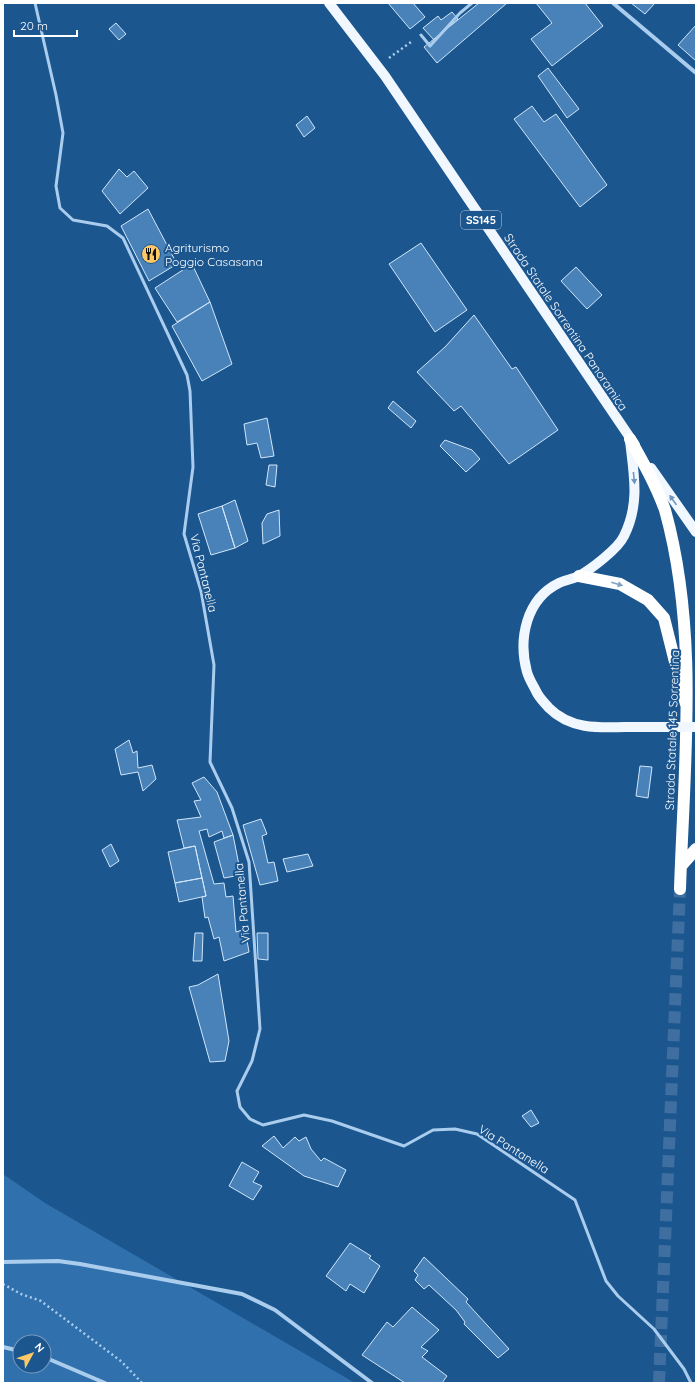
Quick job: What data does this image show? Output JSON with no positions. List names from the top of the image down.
{
  "streets": {
    "highway": ["SS145", "Strada Statale 145 Sorrentina"],
    "main road": ["Strada Statale Sorrentina Panoramica"],
    "lane": ["Via Pantanella"]
  },
  "crossings": [
    ["Strada Statale Sorrentina Panoramica", "Strada Statale 145 Sorrentina"]
  ],
  "places": {
    "restaurant": ["Agriturismo Poggio Casasana"]
  },
  "scale_bar": "20 m",
  "north": "top right"
}
